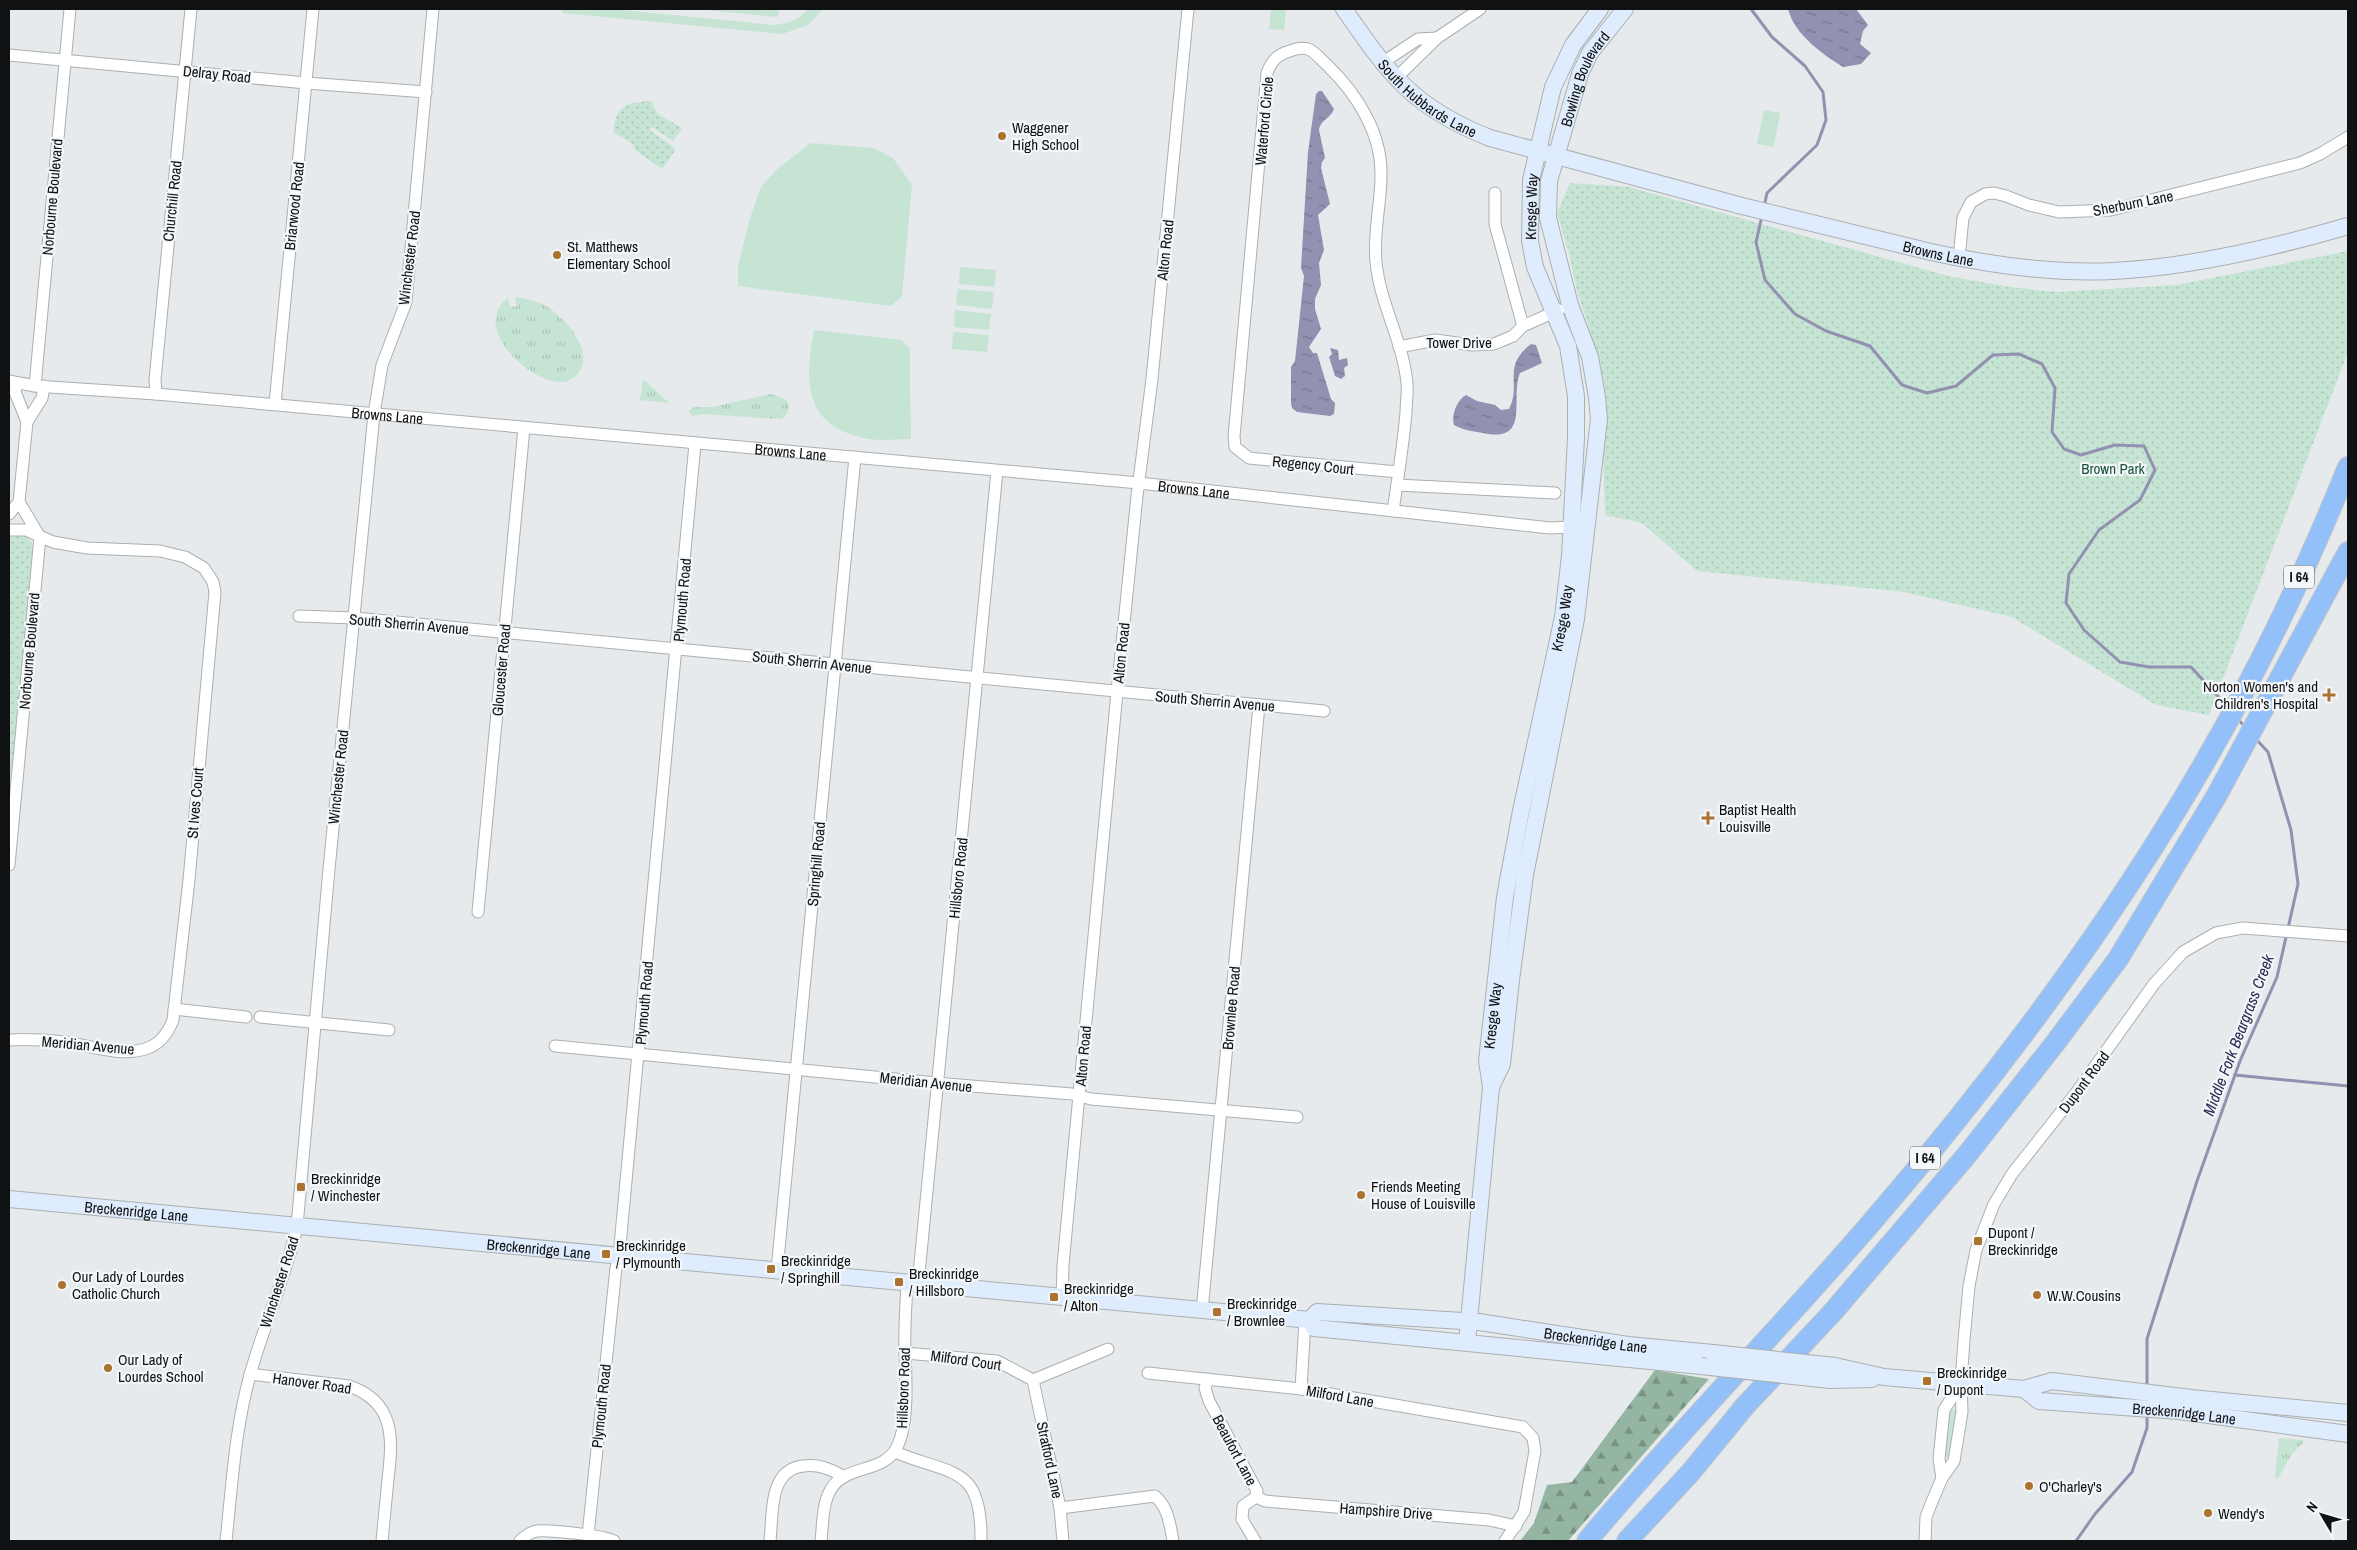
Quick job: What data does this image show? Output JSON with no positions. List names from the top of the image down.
{
  "streets": {
    "highway": ["I 64"],
    "street": [
      "Delray Road",
      "Bowling Boulevard",
      "South Hubbards Lane",
      "Waterford Circle",
      "Norbourne Boulevard",
      "Churchill Road",
      "Sherburn Lane",
      "Briarwood Road",
      "Kresge Way",
      "Alton Road",
      "Browns Lane",
      "Winchester Road",
      "Tower Drive",
      "Regency Court",
      "Plymouth Road",
      "South Sherrin Avenue",
      "Gloucester Road",
      "St Ives Court",
      "Springhill Road",
      "Hillsboro Road",
      "Brownlee Road",
      "Meridian Avenue",
      "Dupont Road",
      "Breckenridge Lane",
      "Milford Court",
      "Hanover Road",
      "Milford Lane",
      "Beaufort Lane",
      "Stratford Lane",
      "Hampshire Drive"
    ]
  },
  "crossings": [
    ["Delray Road", "Norbourne Boulevard"],
    ["Delray Road", "Churchill Road"],
    ["Delray Road", "Briarwood Road"],
    ["Delray Road", "Winchester Road"],
    ["Bowling Boulevard", "South Hubbards Lane"],
    ["Bowling Boulevard", "Kresge Way"],
    ["Bowling Boulevard", "Browns Lane"],
    ["South Hubbards Lane", "Kresge Way"],
    ["South Hubbards Lane", "Browns Lane"],
    ["Waterford Circle", "Browns Lane"],
    ["Waterford Circle", "Tower Drive"],
    ["Waterford Circle", "Regency Court"],
    ["Norbourne Boulevard", "Browns Lane"],
    ["Norbourne Boulevard", "St Ives Court"],
    ["Churchill Road", "Browns Lane"],
    ["Sherburn Lane", "Browns Lane"],
    ["Briarwood Road", "Browns Lane"],
    ["Kresge Way", "Browns Lane"],
    ["Kresge Way", "Tower Drive"],
    ["Kresge Way", "Breckenridge Lane"],
    ["Alton Road", "Browns Lane"],
    ["Alton Road", "South Sherrin Avenue"],
    ["Alton Road", "Meridian Avenue"],
    ["Alton Road", "Breckenridge Lane"],
    ["Browns Lane", "Winchester Road"],
    ["Browns Lane", "Plymouth Road"],
    ["Browns Lane", "Gloucester Road"],
    ["Browns Lane", "Springhill Road"],
    ["Browns Lane", "Hillsboro Road"],
    ["Winchester Road", "South Sherrin Avenue"],
    ["Winchester Road", "Breckenridge Lane"],
    ["Winchester Road", "Hanover Road"],
    ["Plymouth Road", "South Sherrin Avenue"],
    ["Plymouth Road", "Meridian Avenue"],
    ["Plymouth Road", "Breckenridge Lane"],
    ["South Sherrin Avenue", "Gloucester Road"],
    ["South Sherrin Avenue", "Springhill Road"],
    ["South Sherrin Avenue", "Hillsboro Road"],
    ["South Sherrin Avenue", "Brownlee Road"],
    ["St Ives Court", "Meridian Avenue"],
    ["Springhill Road", "Meridian Avenue"],
    ["Springhill Road", "Breckenridge Lane"],
    ["Hillsboro Road", "Meridian Avenue"],
    ["Hillsboro Road", "Breckenridge Lane"],
    ["Hillsboro Road", "Milford Court"],
    ["Brownlee Road", "Meridian Avenue"],
    ["Brownlee Road", "Breckenridge Lane"],
    ["Dupont Road", "Breckenridge Lane"],
    ["Milford Court", "Stratford Lane"],
    ["Milford Lane", "Beaufort Lane"],
    ["Milford Lane", "Hampshire Drive"],
    ["Beaufort Lane", "Hampshire Drive"]
  ],
  "water": ["Middle Fork Beargrass Creek"],
  "parks": ["Brown Park"],
  "places": {
    "other": [
      "Waggener High School",
      "St. Matthews Elementary School",
      "Friends Meeting House of Louisville",
      "Our Lady of Lourdes Catholic Church",
      "W.W.Cousins",
      "Our Lady of Lourdes School",
      "O'Charley's",
      "Wendy's"
    ],
    "health": ["Norton Women's and Children's Hospital", "Baptist Health Louisville"],
    "transit": [
      "Breckinridge / Winchester",
      "Dupont / Breckinridge",
      "Breckinridge / Plymounth",
      "Breckinridge / Springhill",
      "Breckinridge / Hillsboro",
      "Breckinridge / Alton",
      "Breckinridge / Brownlee",
      "Breckinridge / Dupont"
    ]
  },
  "north": "top left"
}
